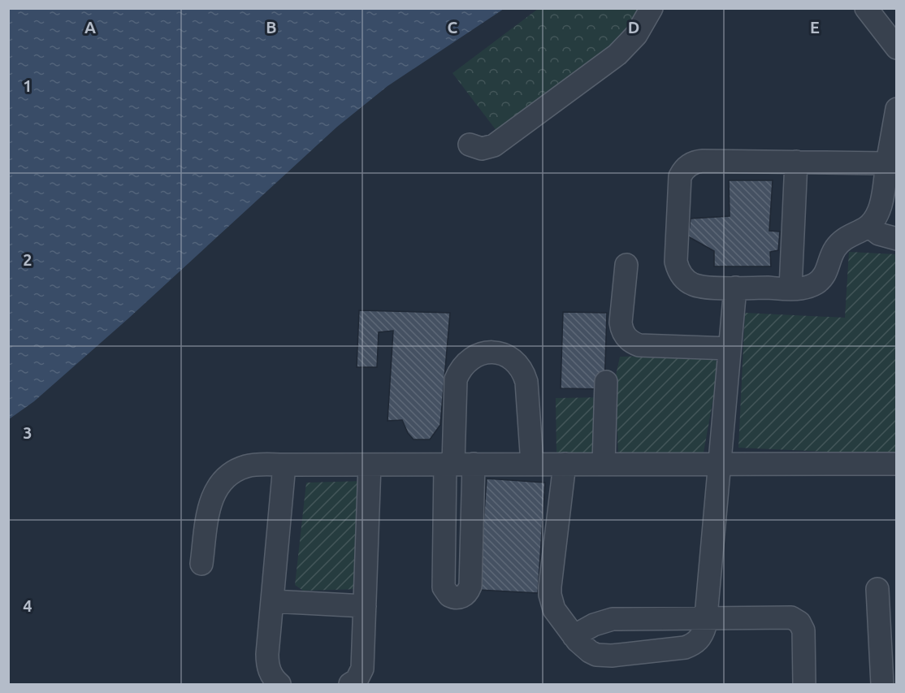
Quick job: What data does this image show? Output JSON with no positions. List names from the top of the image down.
{
  "grid": {
    "columns": [
      "A",
      "B",
      "C",
      "D",
      "E"
    ],
    "rows": [
      "1",
      "2",
      "3",
      "4"
    ]
  }
}
